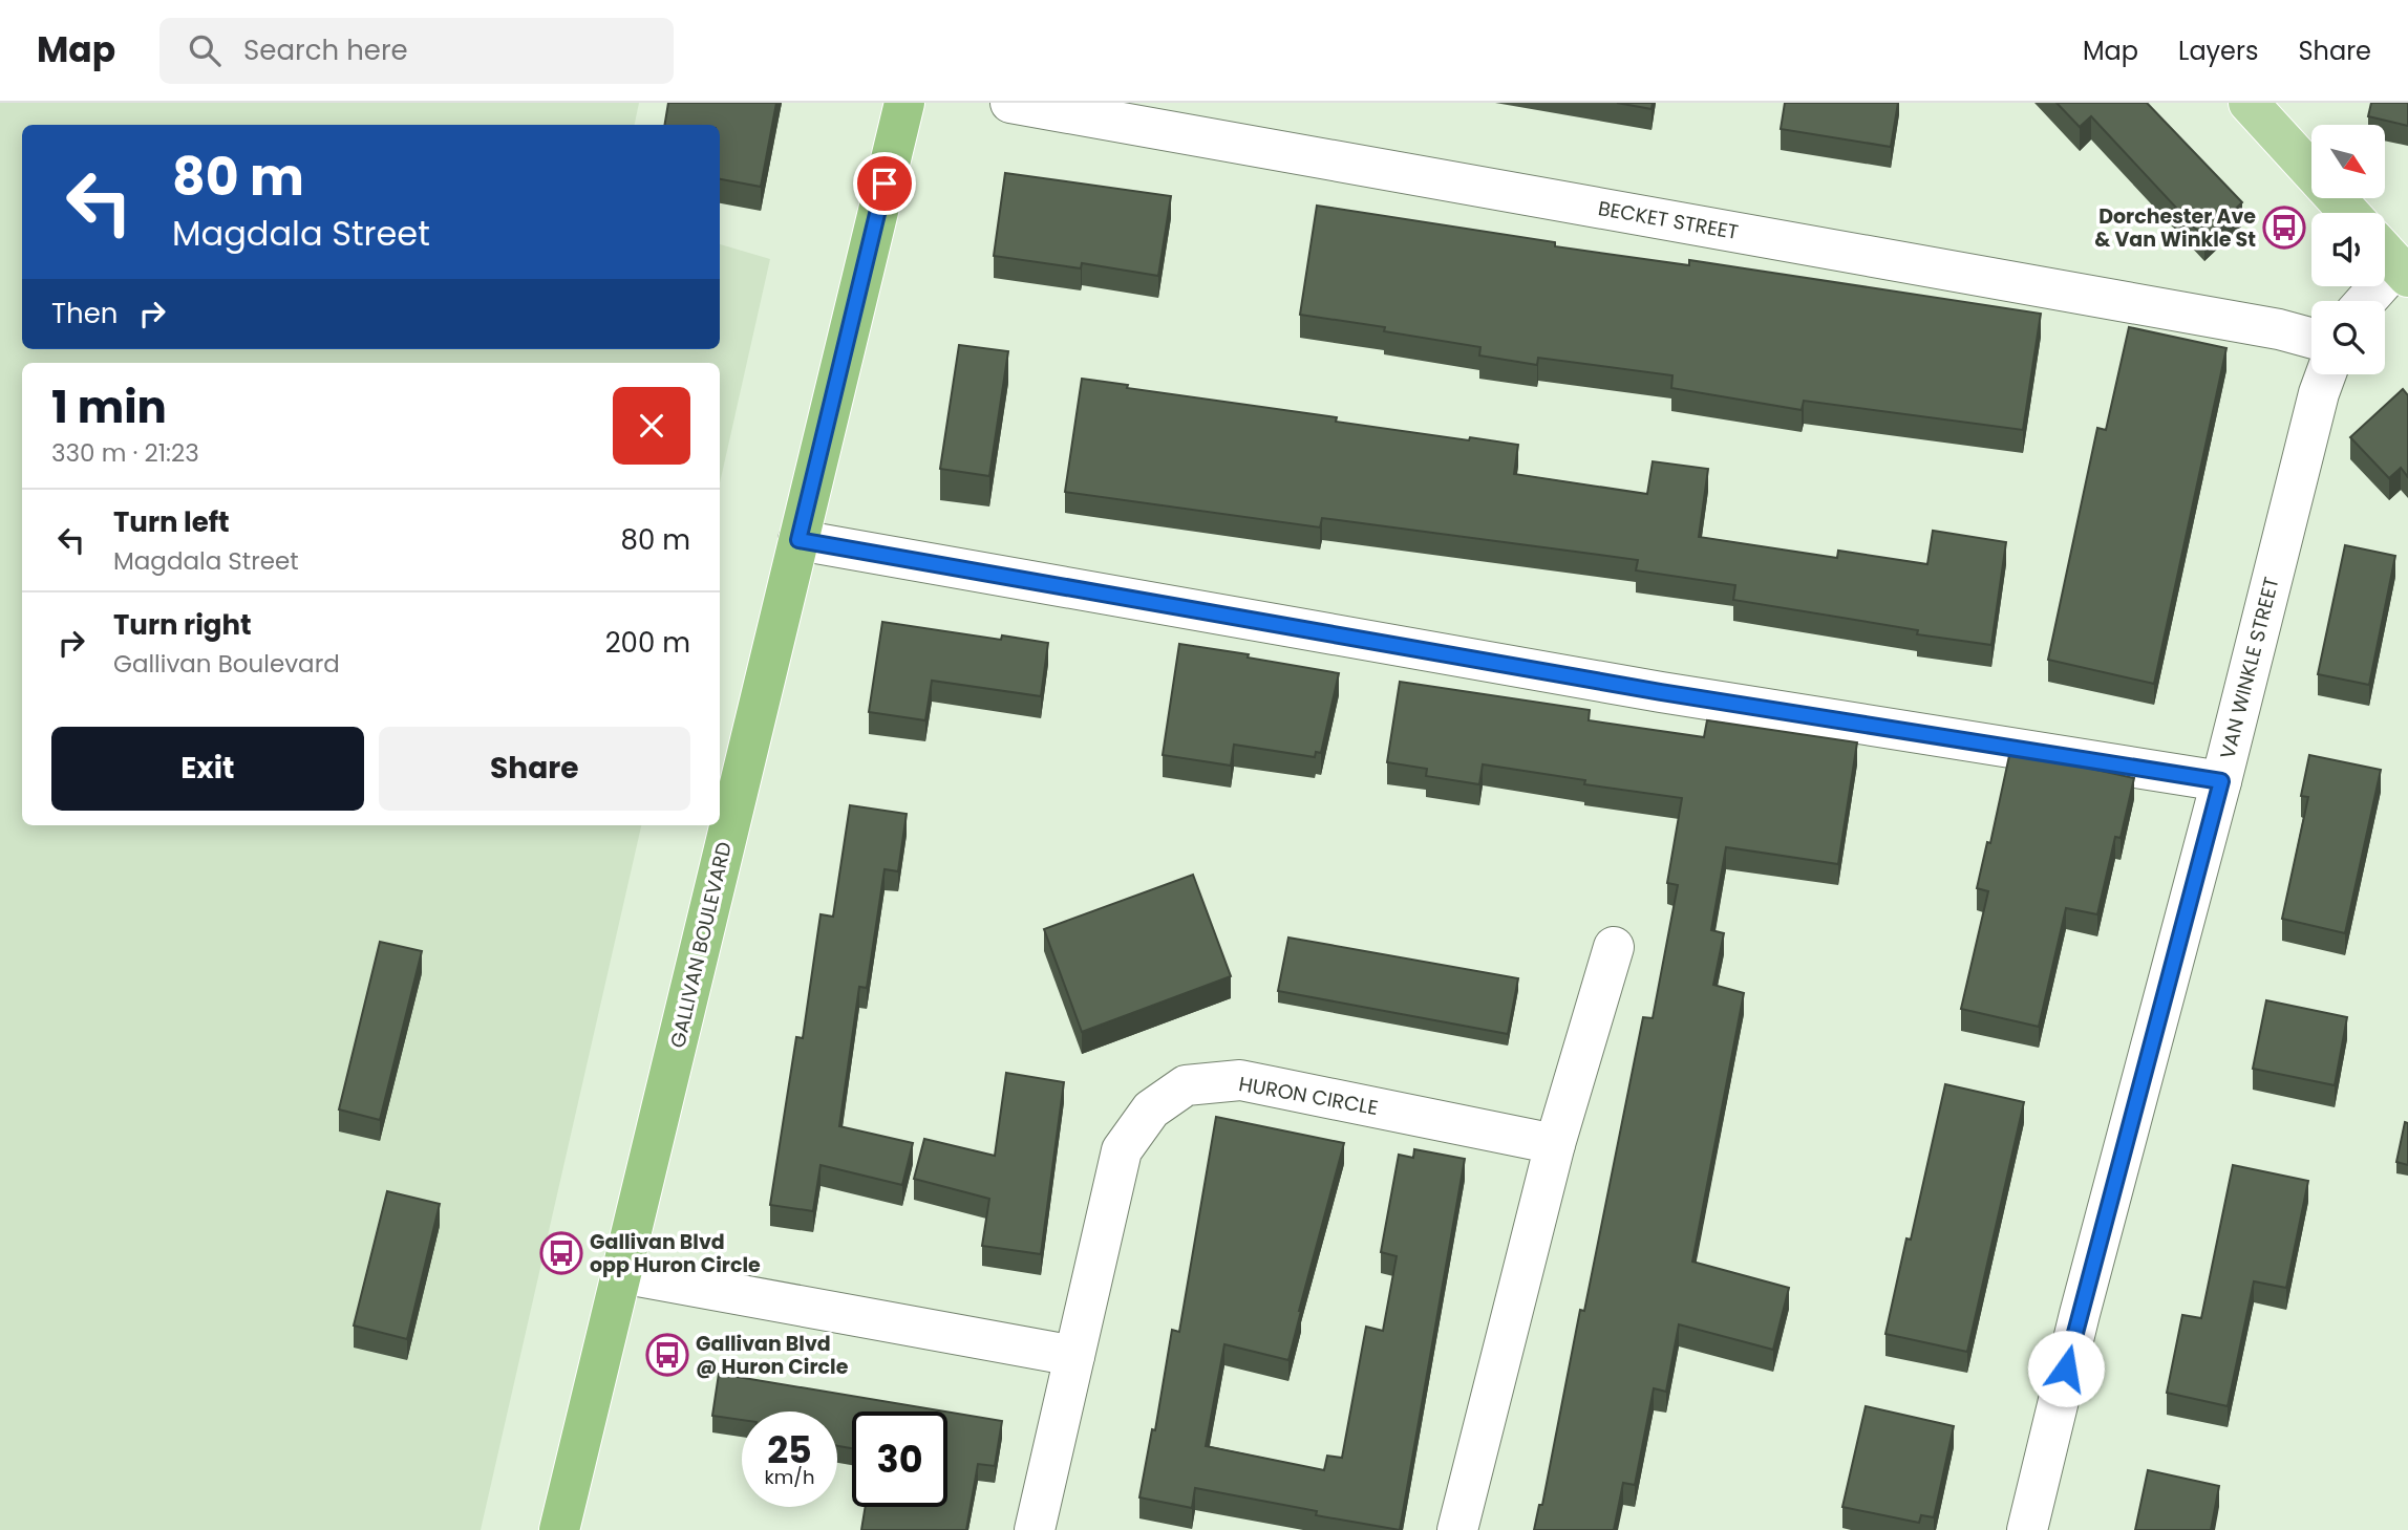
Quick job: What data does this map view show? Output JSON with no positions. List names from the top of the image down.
{
  "streets": {
    "highway": ["GALLIVAN BOULEVARD"],
    "street": ["BECKET STREET", "VAN WINKLE STREET", "HURON CIRCLE"]
  },
  "places": {
    "bus stop": ["Dorchester Ave & Van Winkle St", "Gallivan Blvd opp Huron Circle", "Gallivan Blvd @ Huron Circle"]
  },
  "north": "bottom right",
  "page": {
    "header": "Map",
    "search": "Search here",
    "nav": ["Map", "Layers", "Share"],
    "turn": ["80 m", "Magdala Street"],
    "then": "Then",
    "heading": ["1 min", "330 m · 21:23"],
    "list": [
      {
        "name": "Turn left",
        "note": "Magdala Street",
        "value": "80 m"
      },
      {
        "name": "Turn right",
        "note": "Gallivan Boulevard",
        "value": "200 m"
      }
    ],
    "buttons": ["Exit", "Share"],
    "speed": "25 km/h",
    "limit": "30"
  }
}
